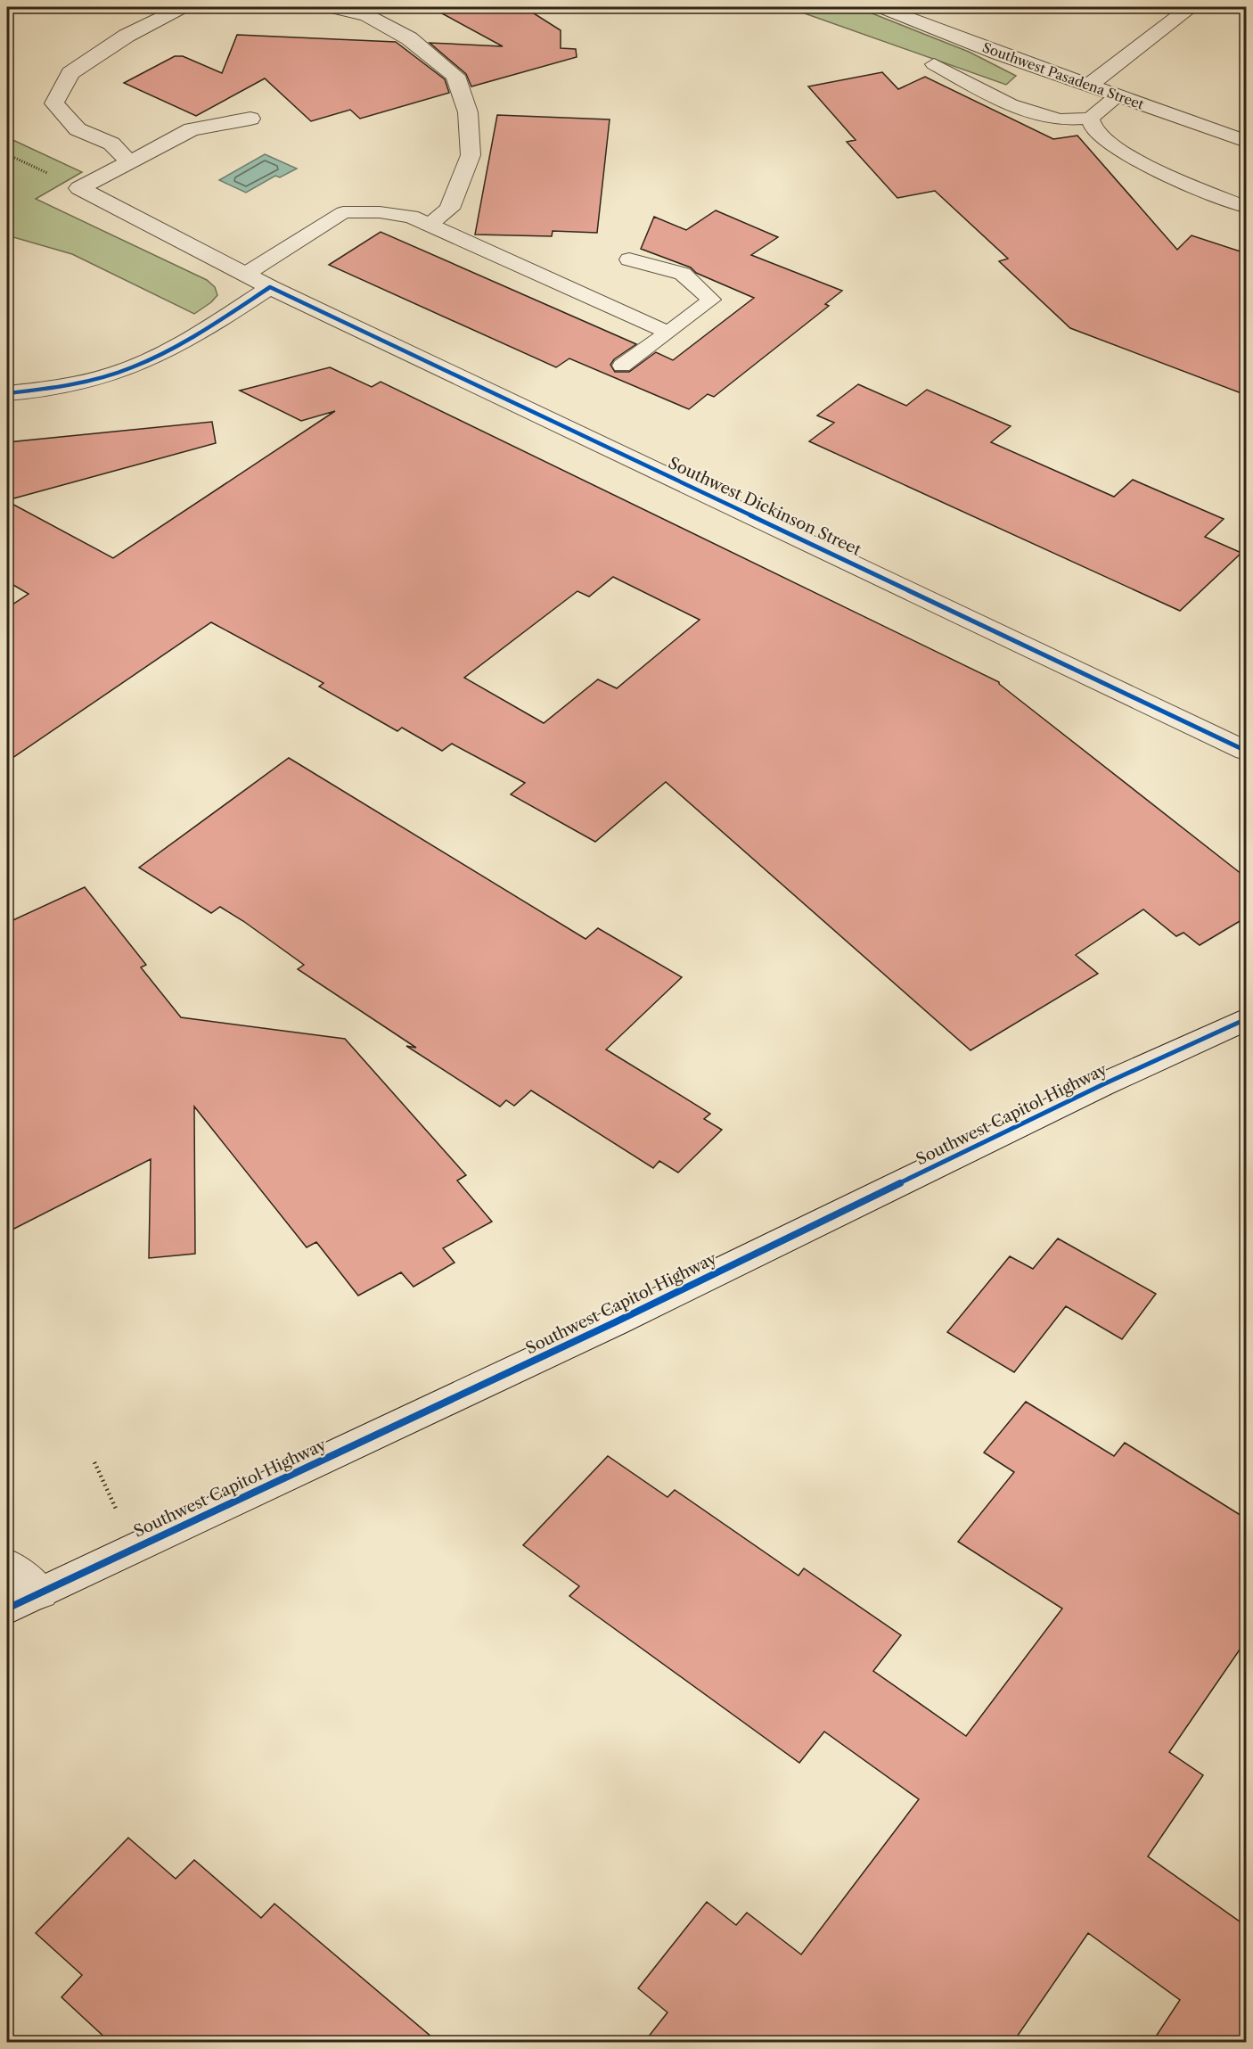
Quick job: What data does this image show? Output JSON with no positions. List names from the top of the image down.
{
  "streets": {
    "street": ["Southwest Pasadena Street", "Southwest Dickinson Street", "Southwest Capitol Highway"]
  }
}
